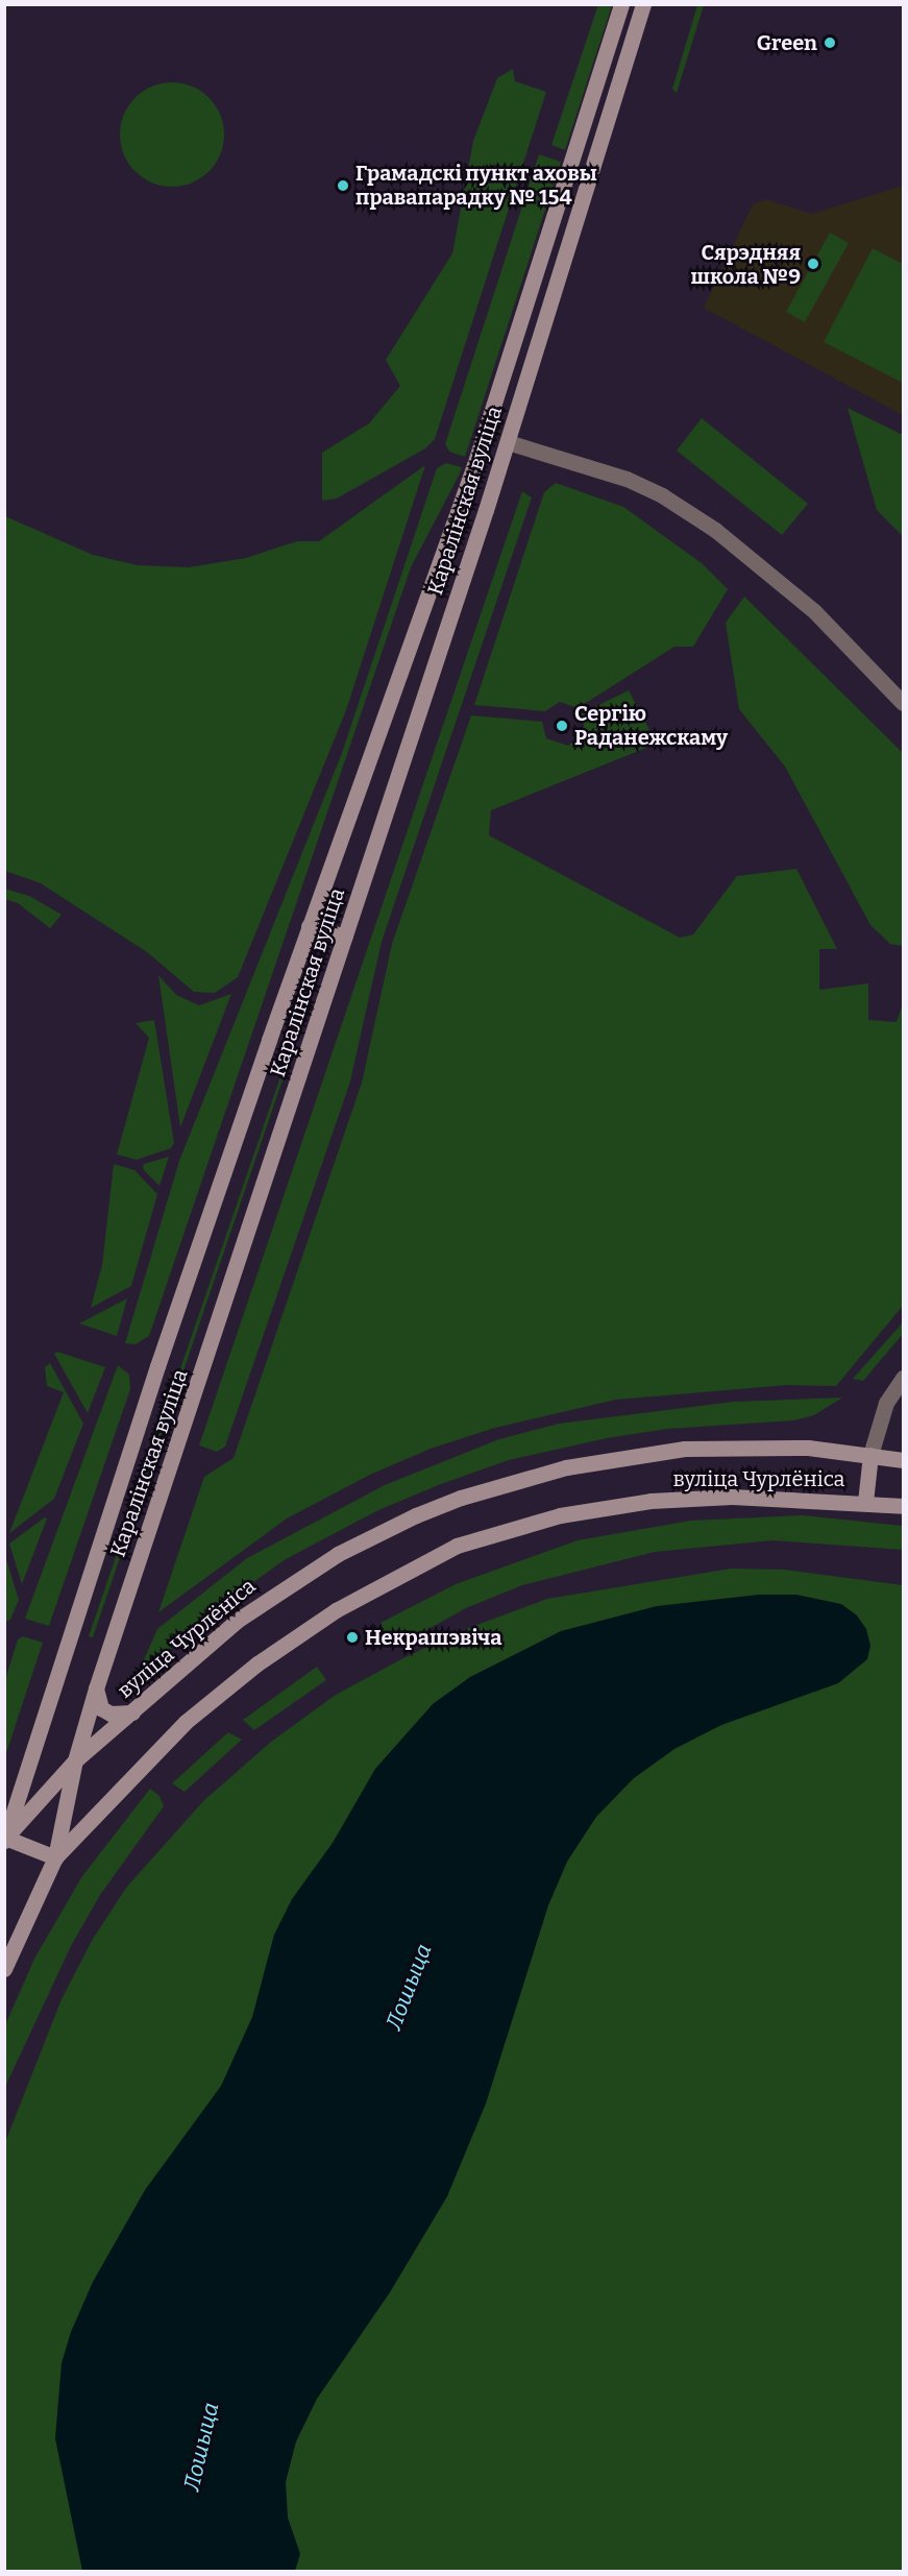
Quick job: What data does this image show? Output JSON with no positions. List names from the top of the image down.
{
  "streets": {
    "main road": ["Каралінская вуліца", "вуліца Чурлёніса"]
  },
  "crossings": [
    ["Каралінская вуліца", "вуліца Чурлёніса"]
  ],
  "water": ["Лошыца"],
  "places": [
    "Green",
    "Грамадскі пункт аховы правапарадку № 154",
    "Сярэдняя школа №9",
    "Сергію Раданежскаму",
    "Некрашэвіча"
  ]
}
